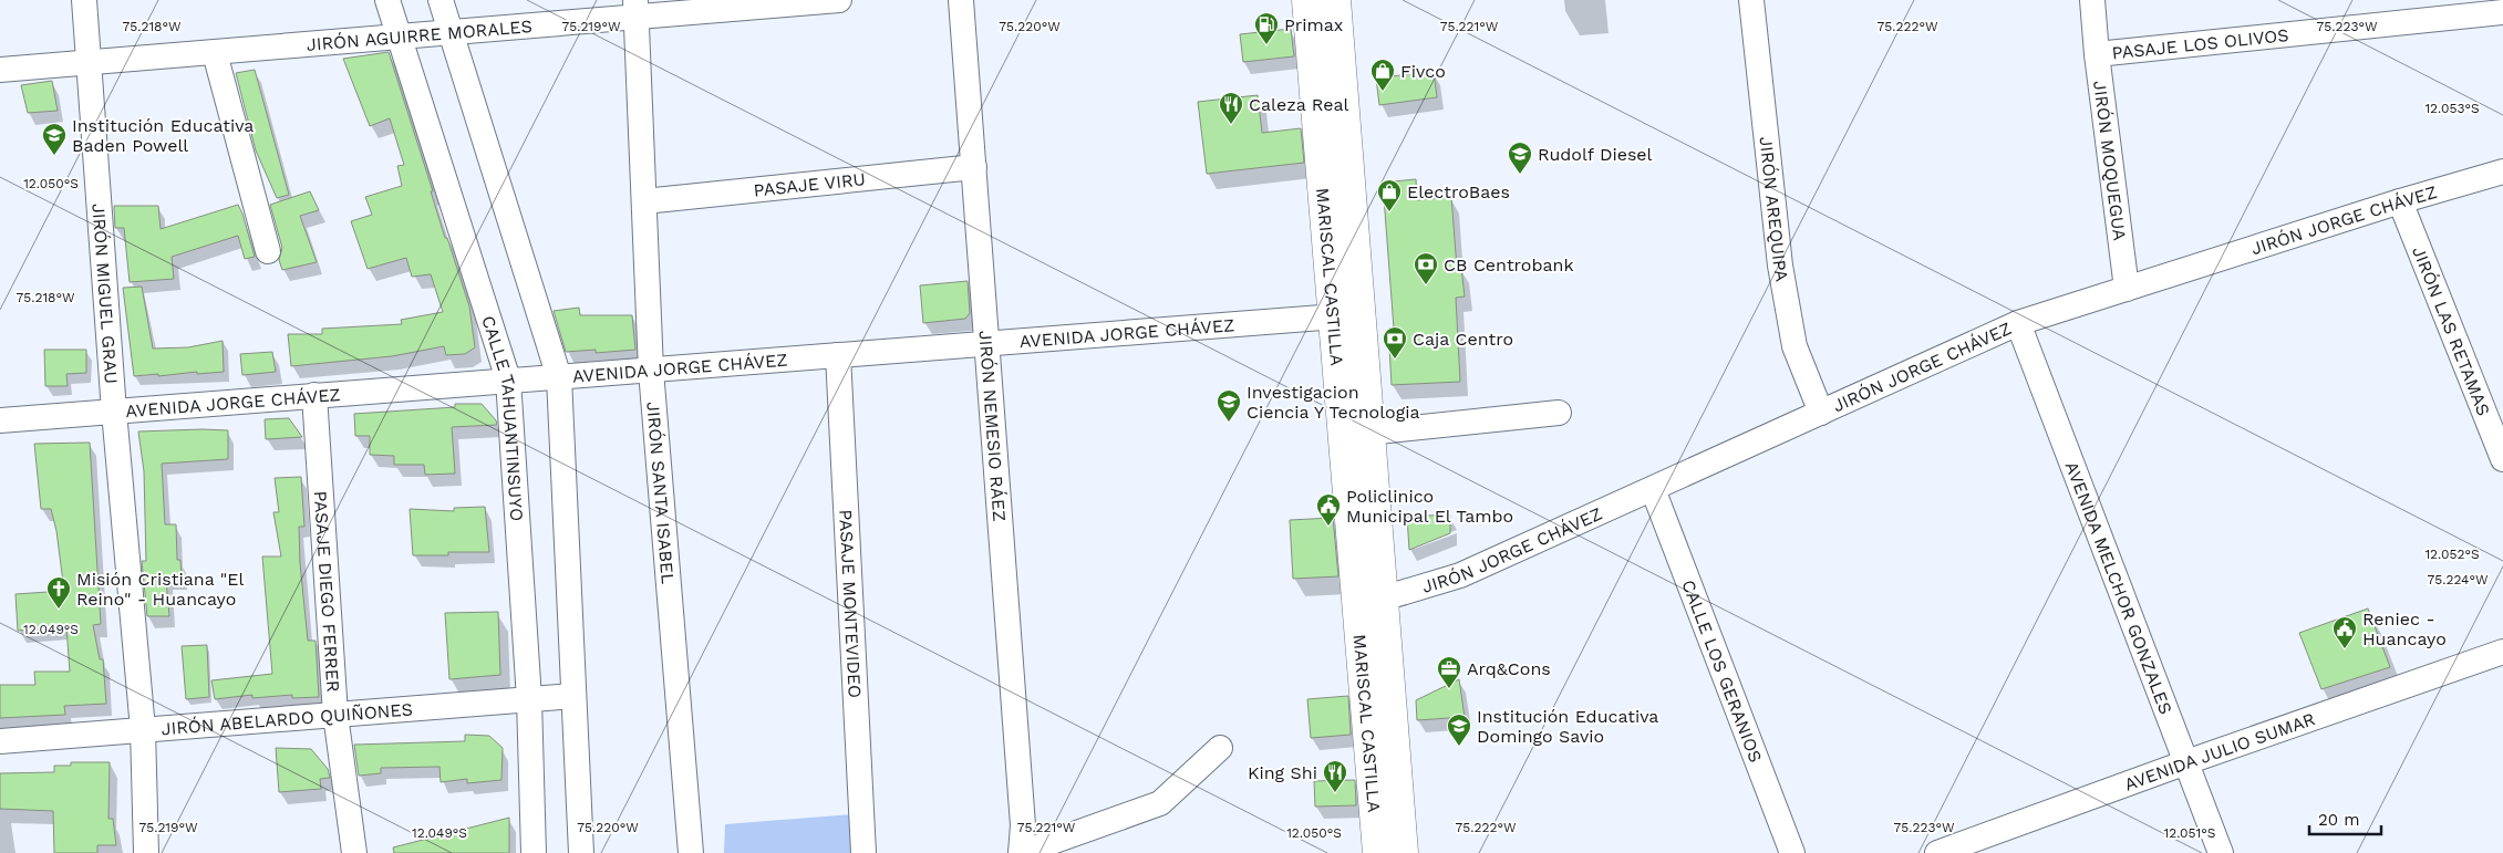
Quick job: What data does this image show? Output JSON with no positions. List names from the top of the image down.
{
  "streets": {
    "highway": ["MARISCAL CASTILLA"],
    "street": [
      "JIRÓN AGUIRRE MORALES",
      "PASAJE LOS OLIVOS",
      "JIRÓN MOQUEGUA",
      "PASAJE VIRU",
      "JIRÓN AREQUIPA",
      "JIRÓN JORGE CHÁVEZ",
      "JIRÓN MIGUEL GRAU",
      "JIRÓN LAS RETAMAS",
      "AVENIDA JORGE CHÁVEZ",
      "CALLE TAHUANTINSUYO",
      "JIRÓN NEMESIO RÁEZ",
      "JIRÓN SANTA ISABEL",
      "AVENIDA MELCHOR GONZALES",
      "PASAJE DIEGO FERRER",
      "PASAJE MONTEVIDEO",
      "CALLE LOS GERANIOS",
      "JIRÓN ABELARDO QUIÑONES",
      "AVENIDA JULIO SUMAR"
    ]
  },
  "crossings": [
    ["JIRÓN AGUIRRE MORALES", "JIRÓN MIGUEL GRAU"],
    ["JIRÓN AGUIRRE MORALES", "CALLE TAHUANTINSUYO"],
    ["JIRÓN AGUIRRE MORALES", "JIRÓN SANTA ISABEL"],
    ["PASAJE LOS OLIVOS", "JIRÓN MOQUEGUA"],
    ["JIRÓN MOQUEGUA", "JIRÓN JORGE CHÁVEZ"],
    ["PASAJE VIRU", "JIRÓN NEMESIO RÁEZ"],
    ["PASAJE VIRU", "JIRÓN SANTA ISABEL"],
    ["JIRÓN AREQUIPA", "JIRÓN JORGE CHÁVEZ"],
    ["JIRÓN JORGE CHÁVEZ", "MARISCAL CASTILLA"],
    ["JIRÓN JORGE CHÁVEZ", "JIRÓN LAS RETAMAS"],
    ["JIRÓN JORGE CHÁVEZ", "AVENIDA MELCHOR GONZALES"],
    ["JIRÓN JORGE CHÁVEZ", "CALLE LOS GERANIOS"],
    ["MARISCAL CASTILLA", "AVENIDA JORGE CHÁVEZ"],
    ["JIRÓN MIGUEL GRAU", "AVENIDA JORGE CHÁVEZ"],
    ["JIRÓN MIGUEL GRAU", "JIRÓN ABELARDO QUIÑONES"],
    ["AVENIDA JORGE CHÁVEZ", "CALLE TAHUANTINSUYO"],
    ["AVENIDA JORGE CHÁVEZ", "JIRÓN NEMESIO RÁEZ"],
    ["AVENIDA JORGE CHÁVEZ", "JIRÓN SANTA ISABEL"],
    ["AVENIDA JORGE CHÁVEZ", "PASAJE DIEGO FERRER"],
    ["AVENIDA JORGE CHÁVEZ", "PASAJE MONTEVIDEO"],
    ["CALLE TAHUANTINSUYO", "JIRÓN ABELARDO QUIÑONES"],
    ["AVENIDA MELCHOR GONZALES", "AVENIDA JULIO SUMAR"],
    ["PASAJE DIEGO FERRER", "JIRÓN ABELARDO QUIÑONES"]
  ],
  "places": {
    "fuel station": ["Primax"],
    "shop": ["Fivco", "ElectroBaes"],
    "restaurant": ["Caleza Real", "King Shi"],
    "school or university": [
      "Institución Educativa Baden Powell",
      "Rudolf Diesel",
      "Investigacion Ciencia Y Tecnologia",
      "Institución Educativa Domingo Savio"
    ],
    "bank": ["CB Centrobank", "Caja Centro"],
    "public building": ["Policlinico Municipal El Tambo", "Reniec - Huancayo"],
    "church": ["Misión Cristiana \"El Reino\" - Huancayo"],
    "office": ["Arq&Cons"]
  },
  "scale_bar": "20 m",
  "coordinates": [
    "75.218°W",
    "75.219°W",
    "75.220°W",
    "75.221°W",
    "75.222°W",
    "75.223°W",
    "12.053°S",
    "12.050°S",
    "12.052°S",
    "75.224°W",
    "12.049°S",
    "12.051°S"
  ]
}
